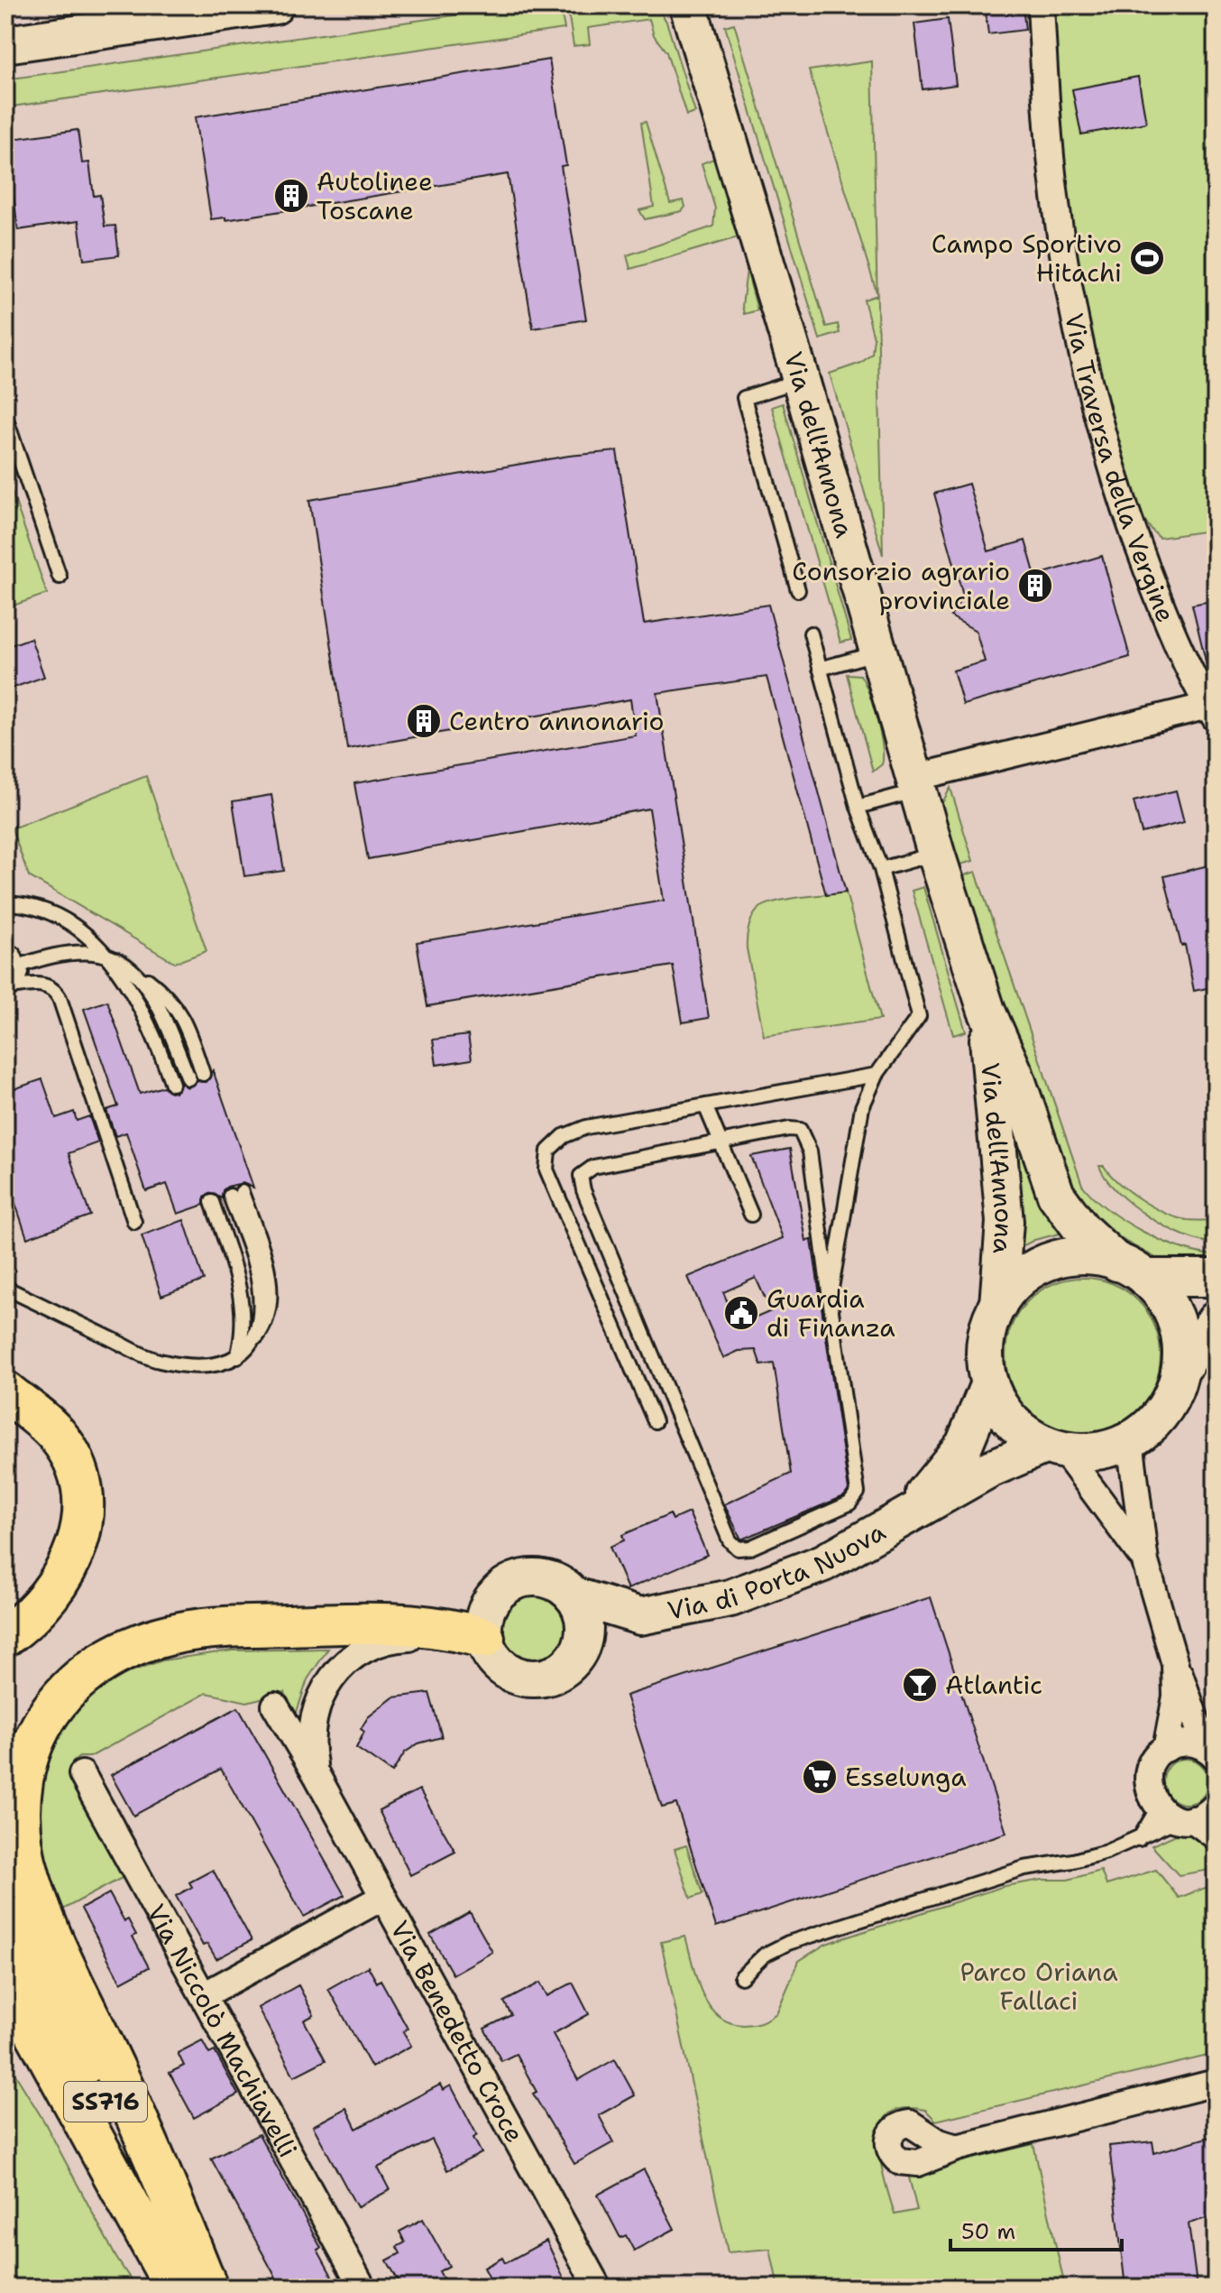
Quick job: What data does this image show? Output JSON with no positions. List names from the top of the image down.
{
  "streets": {
    "highway": ["SS716"],
    "street": [
      "Via dell'Annona",
      "Via Traversa della Vergine",
      "Via di Porta Nuova",
      "Via Niccolò Machiavelli",
      "Via Benedetto Croce"
    ]
  },
  "crossings": [
    ["Via dell'Annona", "Via Traversa della Vergine"],
    ["Via dell'Annona", "Via di Porta Nuova"],
    ["Via di Porta Nuova", "Via Benedetto Croce"]
  ],
  "parks": ["Parco Oriana Fallaci"],
  "places": {
    "building": ["Autolinee Toscane", "Consorzio agrario provinciale", "Centro annonario"],
    "sports": ["Campo Sportivo Hitachi"],
    "public building": ["Guardia di Finanza"],
    "bar": ["Atlantic"],
    "supermarket": ["Esselunga"]
  },
  "scale_bar": "50 m"
}
